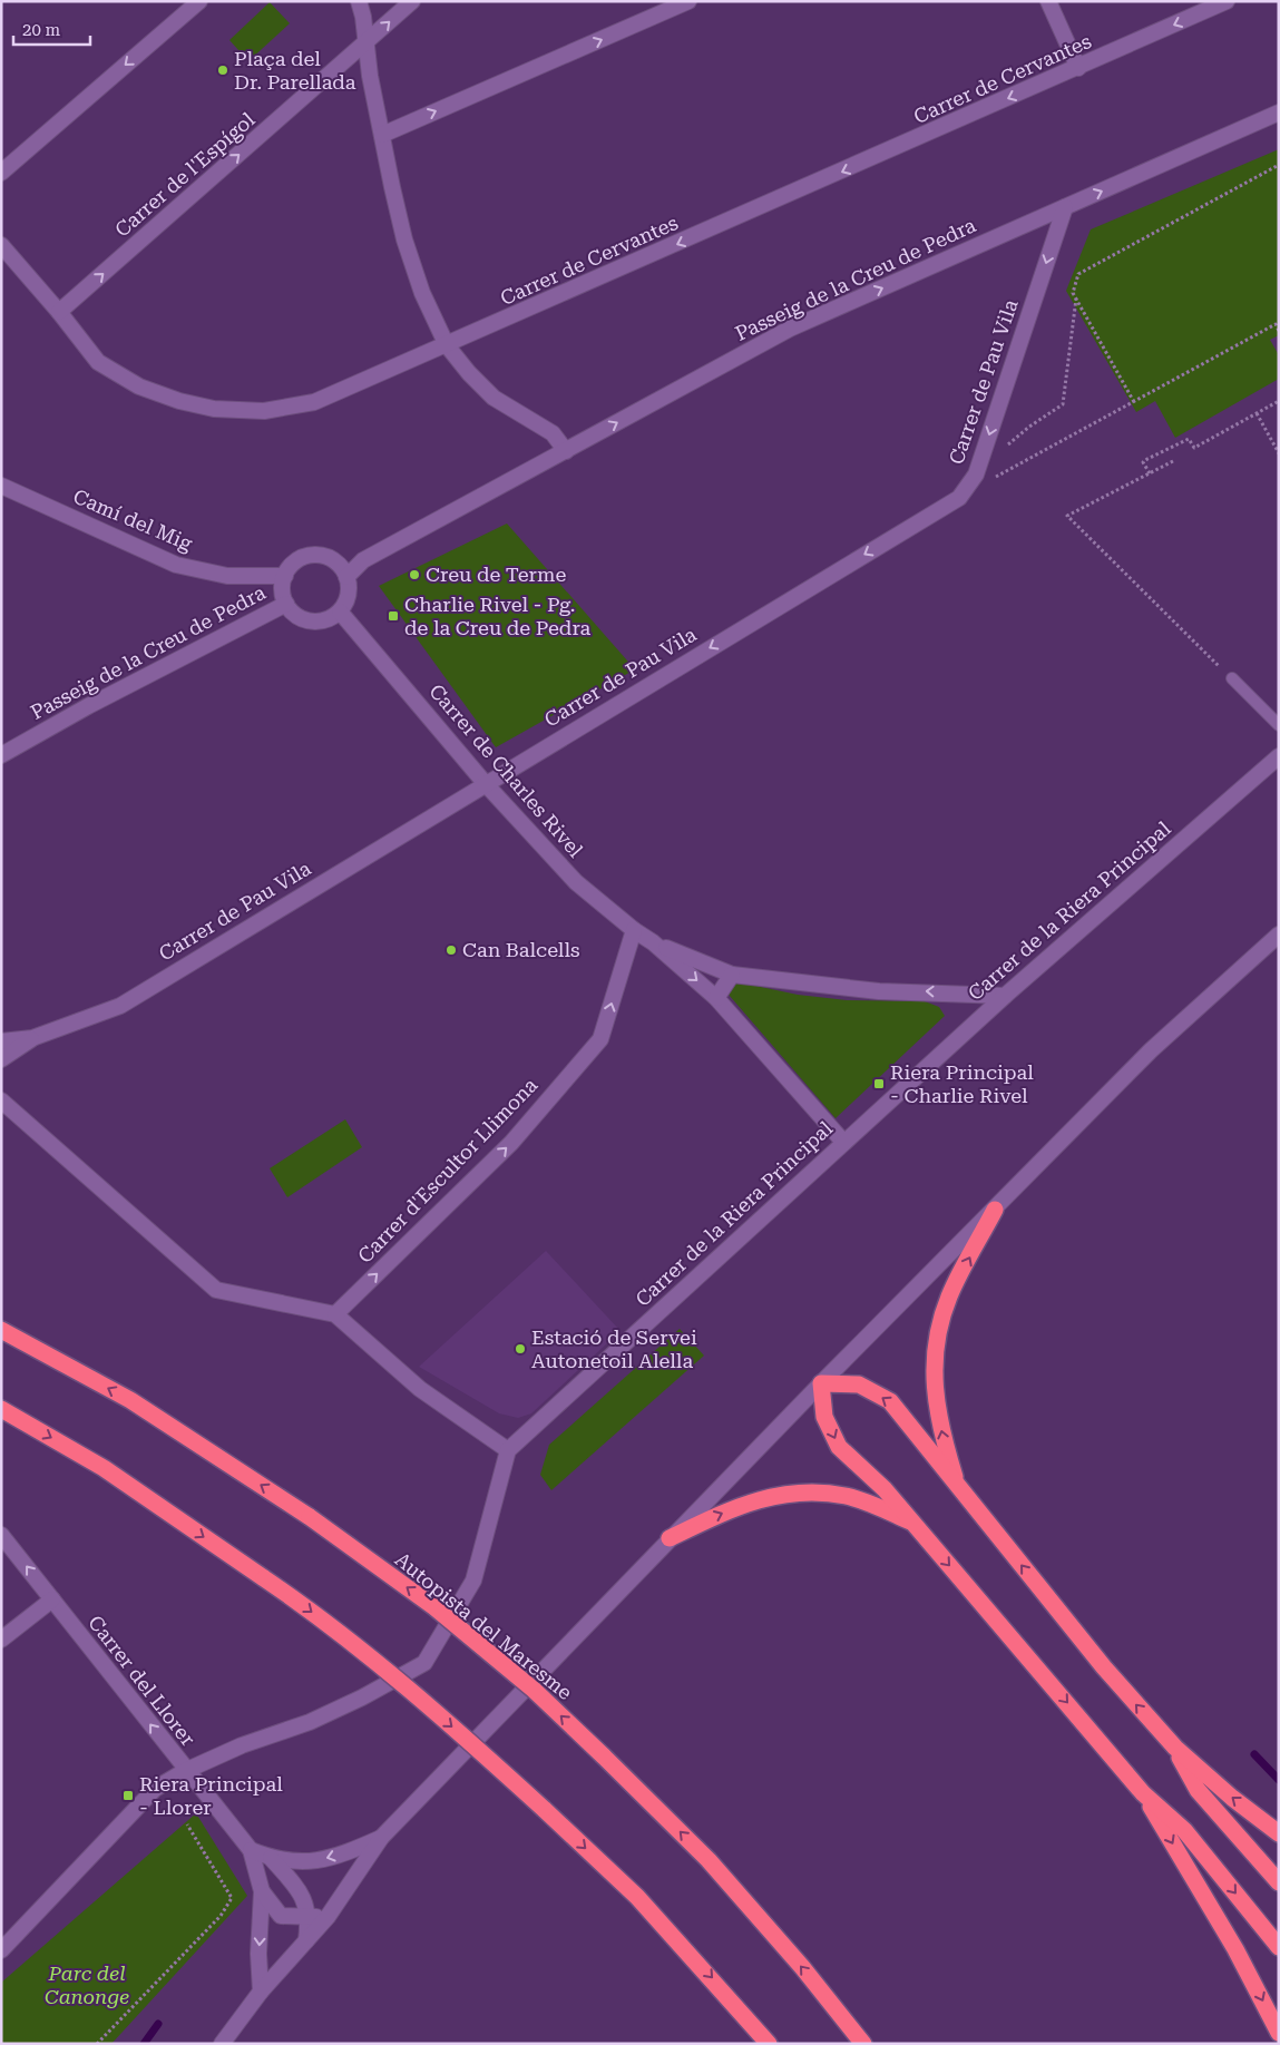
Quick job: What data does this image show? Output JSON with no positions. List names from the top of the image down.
{
  "streets": {
    "highway": ["Autopista del Maresme"],
    "street": [
      "Carrer de Cervantes",
      "Carrer de l'Espígol",
      "Passeig de la Creu de Pedra",
      "Carrer de Pau Vila",
      "Camí del Mig",
      "Carrer de Charles Rivel",
      "Carrer de la Riera Principal",
      "Carrer d'Escultor Llimona",
      "Carrer del Llorer"
    ]
  },
  "crossings": [
    ["Carrer de Cervantes", "Carrer de l'Espígol"],
    ["Passeig de la Creu de Pedra", "Carrer de Pau Vila"],
    ["Passeig de la Creu de Pedra", "Camí del Mig"],
    ["Passeig de la Creu de Pedra", "Carrer de Charles Rivel"],
    ["Carrer de Pau Vila", "Carrer de Charles Rivel"],
    ["Camí del Mig", "Carrer de Charles Rivel"],
    ["Carrer de Charles Rivel", "Carrer de la Riera Principal"],
    ["Carrer de Charles Rivel", "Carrer d'Escultor Llimona"]
  ],
  "one_way": [
    "Carrer de Cervantes",
    "Carrer de l'Espígol",
    "Passeig de la Creu de Pedra",
    "Carrer de Pau Vila",
    "Carrer d'Escultor Llimona",
    "Carrer del Llorer"
  ],
  "parks": ["Parc del Canonge"],
  "places": {
    "other": [
      "Plaça del Dr. Parellada",
      "Creu de Terme",
      "Can Balcells",
      "Estació de Servei Autonetoil Alella"
    ],
    "transit": ["Charlie Rivel - Pg. de la Creu de Pedra", "Riera Principal - Charlie Rivel", "Riera Principal - Llorer"]
  },
  "scale_bar": "20 m"
}
